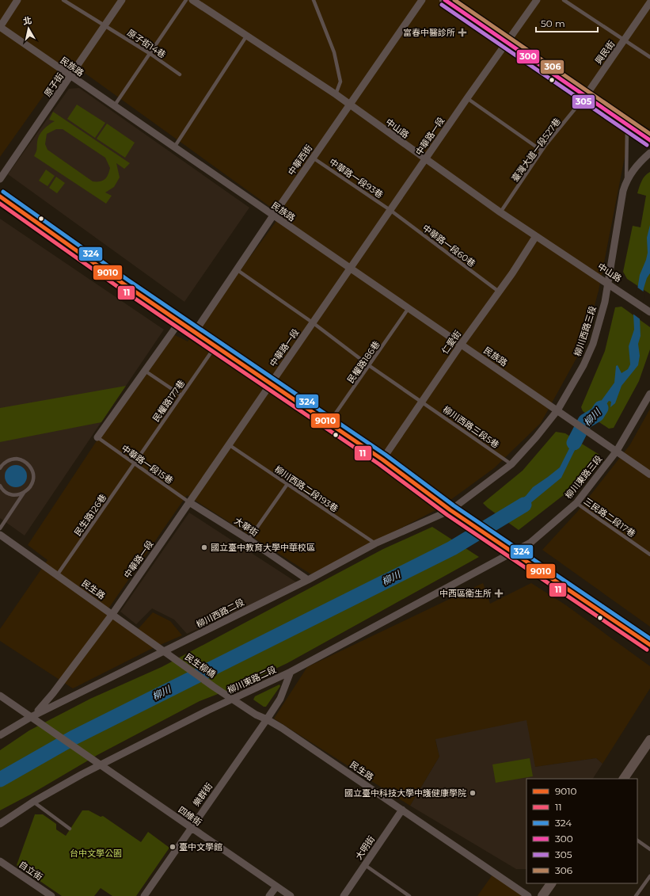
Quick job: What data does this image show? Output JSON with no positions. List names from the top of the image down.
{
  "streets": {
    "street": [
      "興民街",
      "民族路",
      "原子街",
      "中山路",
      "中華路一段",
      "中華西街",
      "柳川西路三段",
      "仁愛街",
      "柳川東路三段",
      "大華街",
      "民生路",
      "柳川西路二段",
      "民生柳橋",
      "柳川東路二段",
      "樂群街",
      "四維街",
      "大明街",
      "自立街"
    ],
    "lane": [
      "原子街14巷",
      "臺灣大道一段527巷",
      "中華路一段93巷",
      "中華路一段60巷",
      "民權路186巷",
      "民權路177巷",
      "柳川西路三段5巷",
      "中華路一段15巷",
      "柳川西路二段193巷",
      "民生路126巷",
      "三民路二段17巷"
    ]
  },
  "crossings": [
    ["原子街14巷", "原子街"],
    ["興民街", "臺灣大道一段527巷"],
    ["民族路", "原子街"],
    ["民族路", "中華路一段"],
    ["民族路", "中華西街"],
    ["民族路", "柳川西路三段"],
    ["民族路", "仁愛街"],
    ["民族路", "民權路186巷"],
    ["民族路", "柳川東路三段"],
    ["中山路", "中華路一段"],
    ["中山路", "臺灣大道一段527巷"],
    ["中山路", "中華西街"],
    ["中山路", "柳川西路三段"],
    ["中山路", "仁愛街"],
    ["中華路一段", "中華路一段93巷"],
    ["中華路一段", "中華路一段60巷"],
    ["中華路一段", "柳川西路三段5巷"],
    ["中華路一段", "中華路一段15巷"],
    ["中華路一段", "柳川西路二段193巷"],
    ["中華路一段", "大華街"],
    ["中華路一段", "民生路"],
    ["中華路一段", "柳川西路二段"],
    ["中華路一段", "四維街"],
    ["中華西街", "中華路一段93巷"],
    ["中華西街", "柳川西路三段5巷"],
    ["中華路一段93巷", "中華路一段60巷"],
    ["中華路一段60巷", "仁愛街"],
    ["柳川西路三段", "柳川西路三段5巷"],
    ["柳川西路三段", "柳川西路二段"],
    ["仁愛街", "柳川西路三段5巷"],
    ["民權路186巷", "柳川西路三段5巷"],
    ["民權路177巷", "中華路一段15巷"],
    ["民權路177巷", "民生路126巷"],
    ["中華路一段15巷", "民生路126巷"],
    ["中華路一段15巷", "大華街"],
    ["柳川東路三段", "三民路二段17巷"],
    ["柳川東路三段", "柳川東路二段"],
    ["柳川西路二段193巷", "柳川西路二段"],
    ["民生路126巷", "民生路"],
    ["大華街", "柳川西路二段"],
    ["民生路", "柳川西路二段"],
    ["民生路", "民生柳橋"],
    ["民生路", "柳川東路二段"],
    ["民生路", "樂群街"],
    ["民生路", "大明街"],
    ["柳川西路二段", "四維街"],
    ["柳川東路二段", "樂群街"],
    ["柳川東路二段", "四維街"],
    ["樂群街", "四維街"]
  ],
  "water": ["柳川"],
  "parks": ["台中文學公園"],
  "places": {
    "health": ["富春中醫診所", "中西區衛生所"],
    "other": ["國立臺中教育大學中華校區", "國立臺中科技大學中護健康學院", "臺中文學館"]
  },
  "lines": [
    "transit line 300",
    "transit line 306",
    "transit line 305",
    "transit line 324",
    "transit line 9010",
    "transit line 11"
  ],
  "legend": [
    "9010",
    "11",
    "324",
    "300",
    "305",
    "306"
  ],
  "scale_bar": "50 m",
  "north": "top"
}
